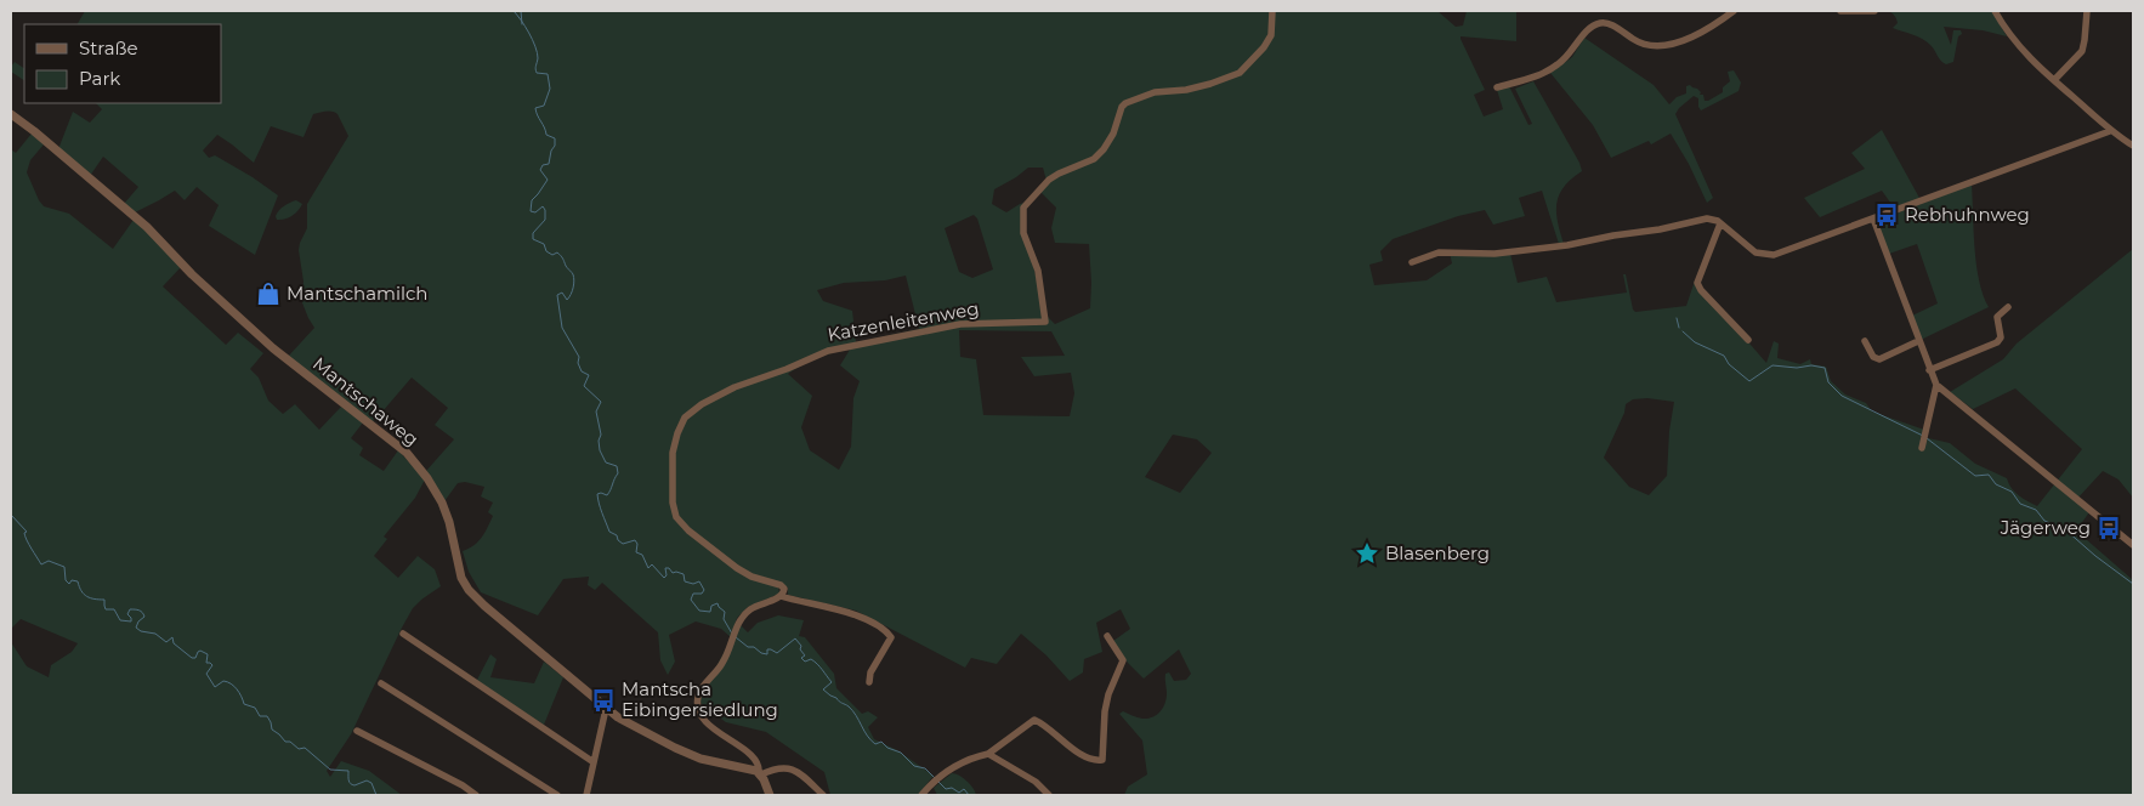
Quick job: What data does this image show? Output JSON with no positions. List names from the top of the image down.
{
  "streets": {
    "street": ["Katzenleitenweg", "Mantschaweg"]
  },
  "places": {
    "bus stop": ["Rebhuhnweg", "Jägerweg", "Mantscha Eibingersiedlung"],
    "shop": ["Mantschamilch"],
    "place": ["Blasenberg"]
  },
  "legend": ["Straße", "Park"]
}
